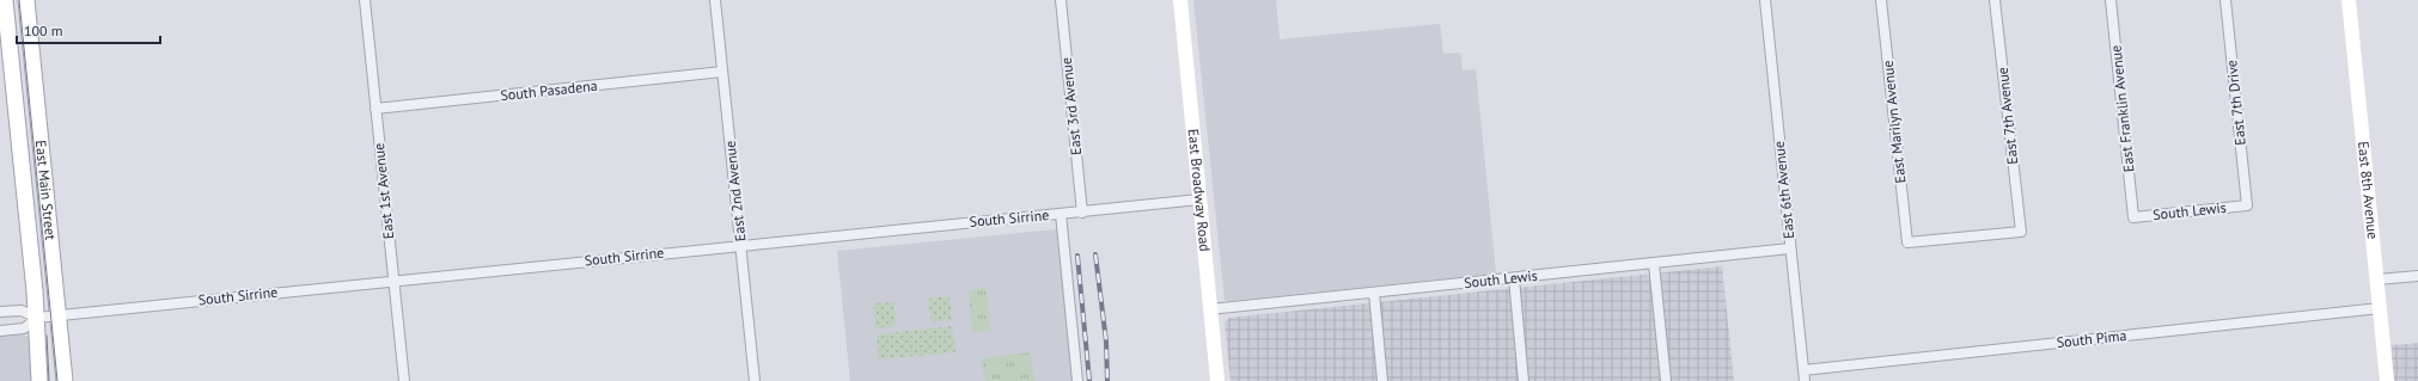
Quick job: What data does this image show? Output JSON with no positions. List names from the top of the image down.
{
  "streets": {
    "main road": ["East Main Street", "East Broadway Road", "East 8th Avenue"],
    "street": [
      "South Pasadena",
      "East 7th Drive",
      "East 3rd Avenue",
      "East Franklin Avenue",
      "East 7th Avenue",
      "East Marilyn Avenue",
      "East 6th Avenue",
      "East 1st Avenue",
      "East 2nd Avenue",
      "South Lewis",
      "South Sirrine",
      "South Pima"
    ]
  },
  "crossings": [
    ["South Pasadena", "East 1st Avenue"],
    ["South Pasadena", "East 2nd Avenue"],
    ["East 7th Drive", "South Lewis"],
    ["East 3rd Avenue", "South Sirrine"],
    ["East Franklin Avenue", "South Lewis"],
    ["East 7th Avenue", "East Marilyn Avenue"],
    ["East Main Street", "South Sirrine"],
    ["East Broadway Road", "South Lewis"],
    ["East Broadway Road", "South Sirrine"],
    ["East 6th Avenue", "South Lewis"],
    ["East 6th Avenue", "South Pima"],
    ["East 8th Avenue", "South Pima"],
    ["East 1st Avenue", "South Sirrine"],
    ["East 2nd Avenue", "South Sirrine"]
  ],
  "scale_bar": "100 m"
}
